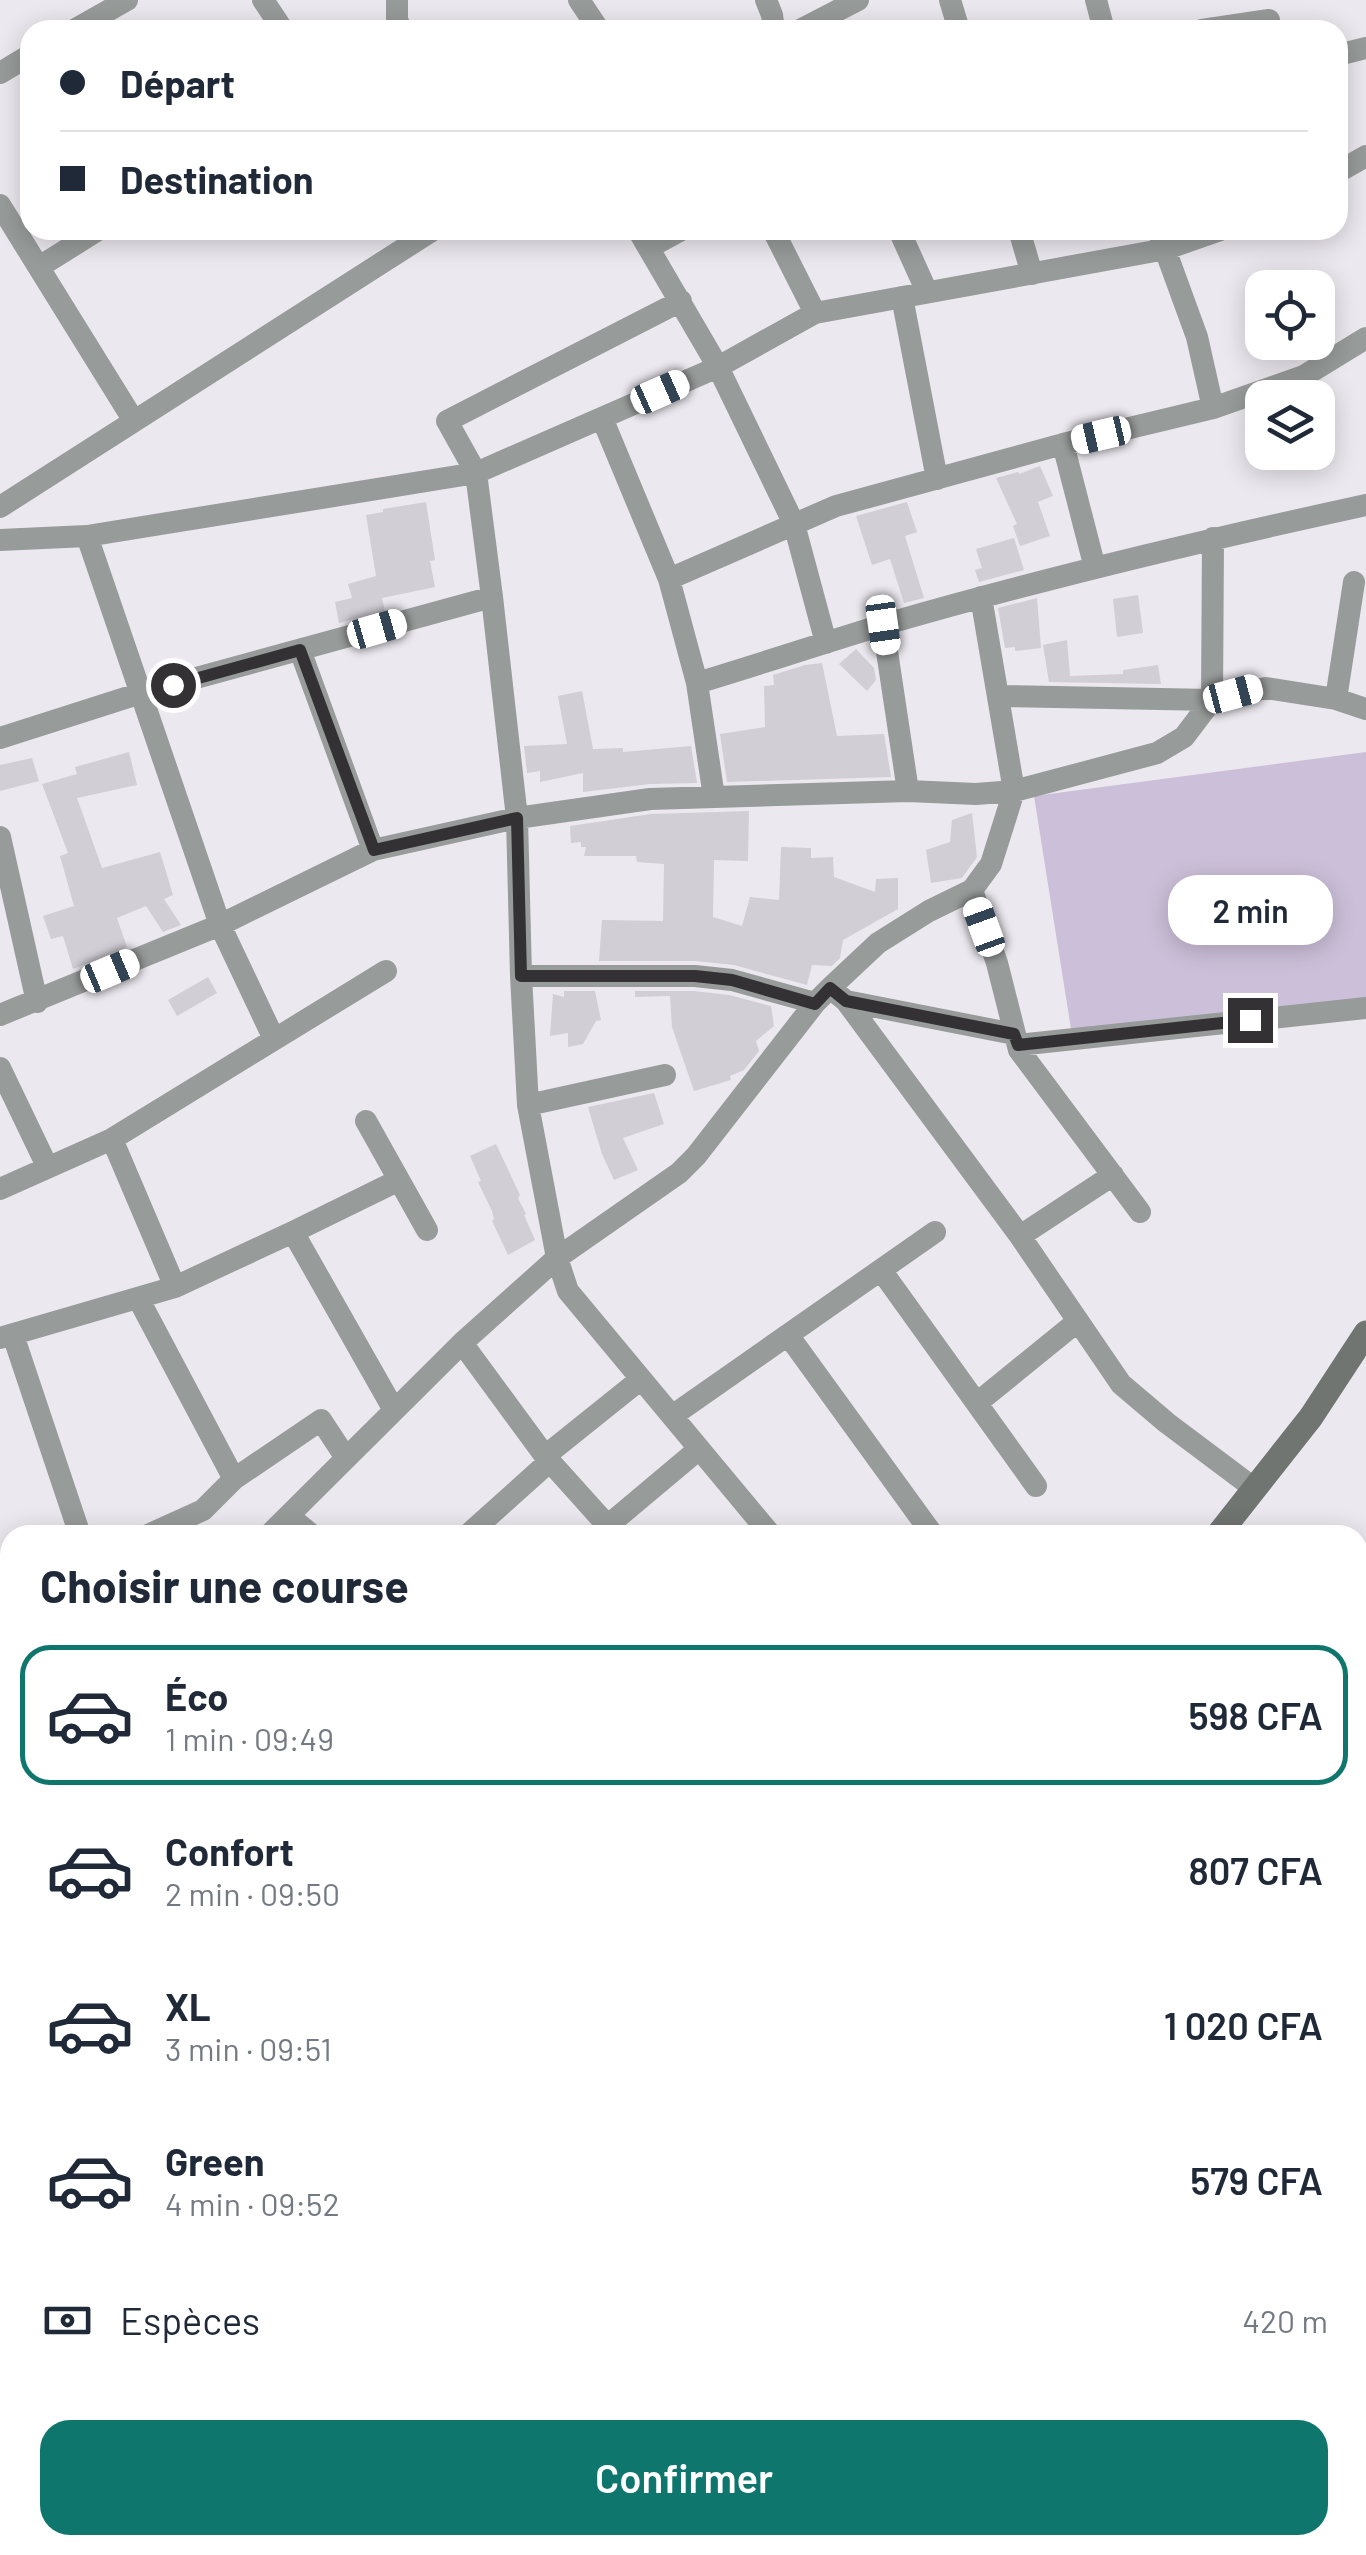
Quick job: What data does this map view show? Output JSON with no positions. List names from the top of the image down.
{
  "page": {
    "banner": ["Départ", "Destination"],
    "bubble": "2 min",
    "heading": "Choisir une course",
    "list": [
      {
        "name": "Éco",
        "note": "1 min · 09:49",
        "value": "598 CFA"
      },
      {
        "name": "Confort",
        "note": "2 min · 09:50",
        "value": "807 CFA"
      },
      {
        "name": "XL",
        "note": "3 min · 09:51",
        "value": "1 020 CFA"
      },
      {
        "name": "Green",
        "note": "4 min · 09:52",
        "value": "579 CFA"
      }
    ],
    "pay": ["Espèces", "420 m"],
    "buttons": "Confirmer"
  }
}
